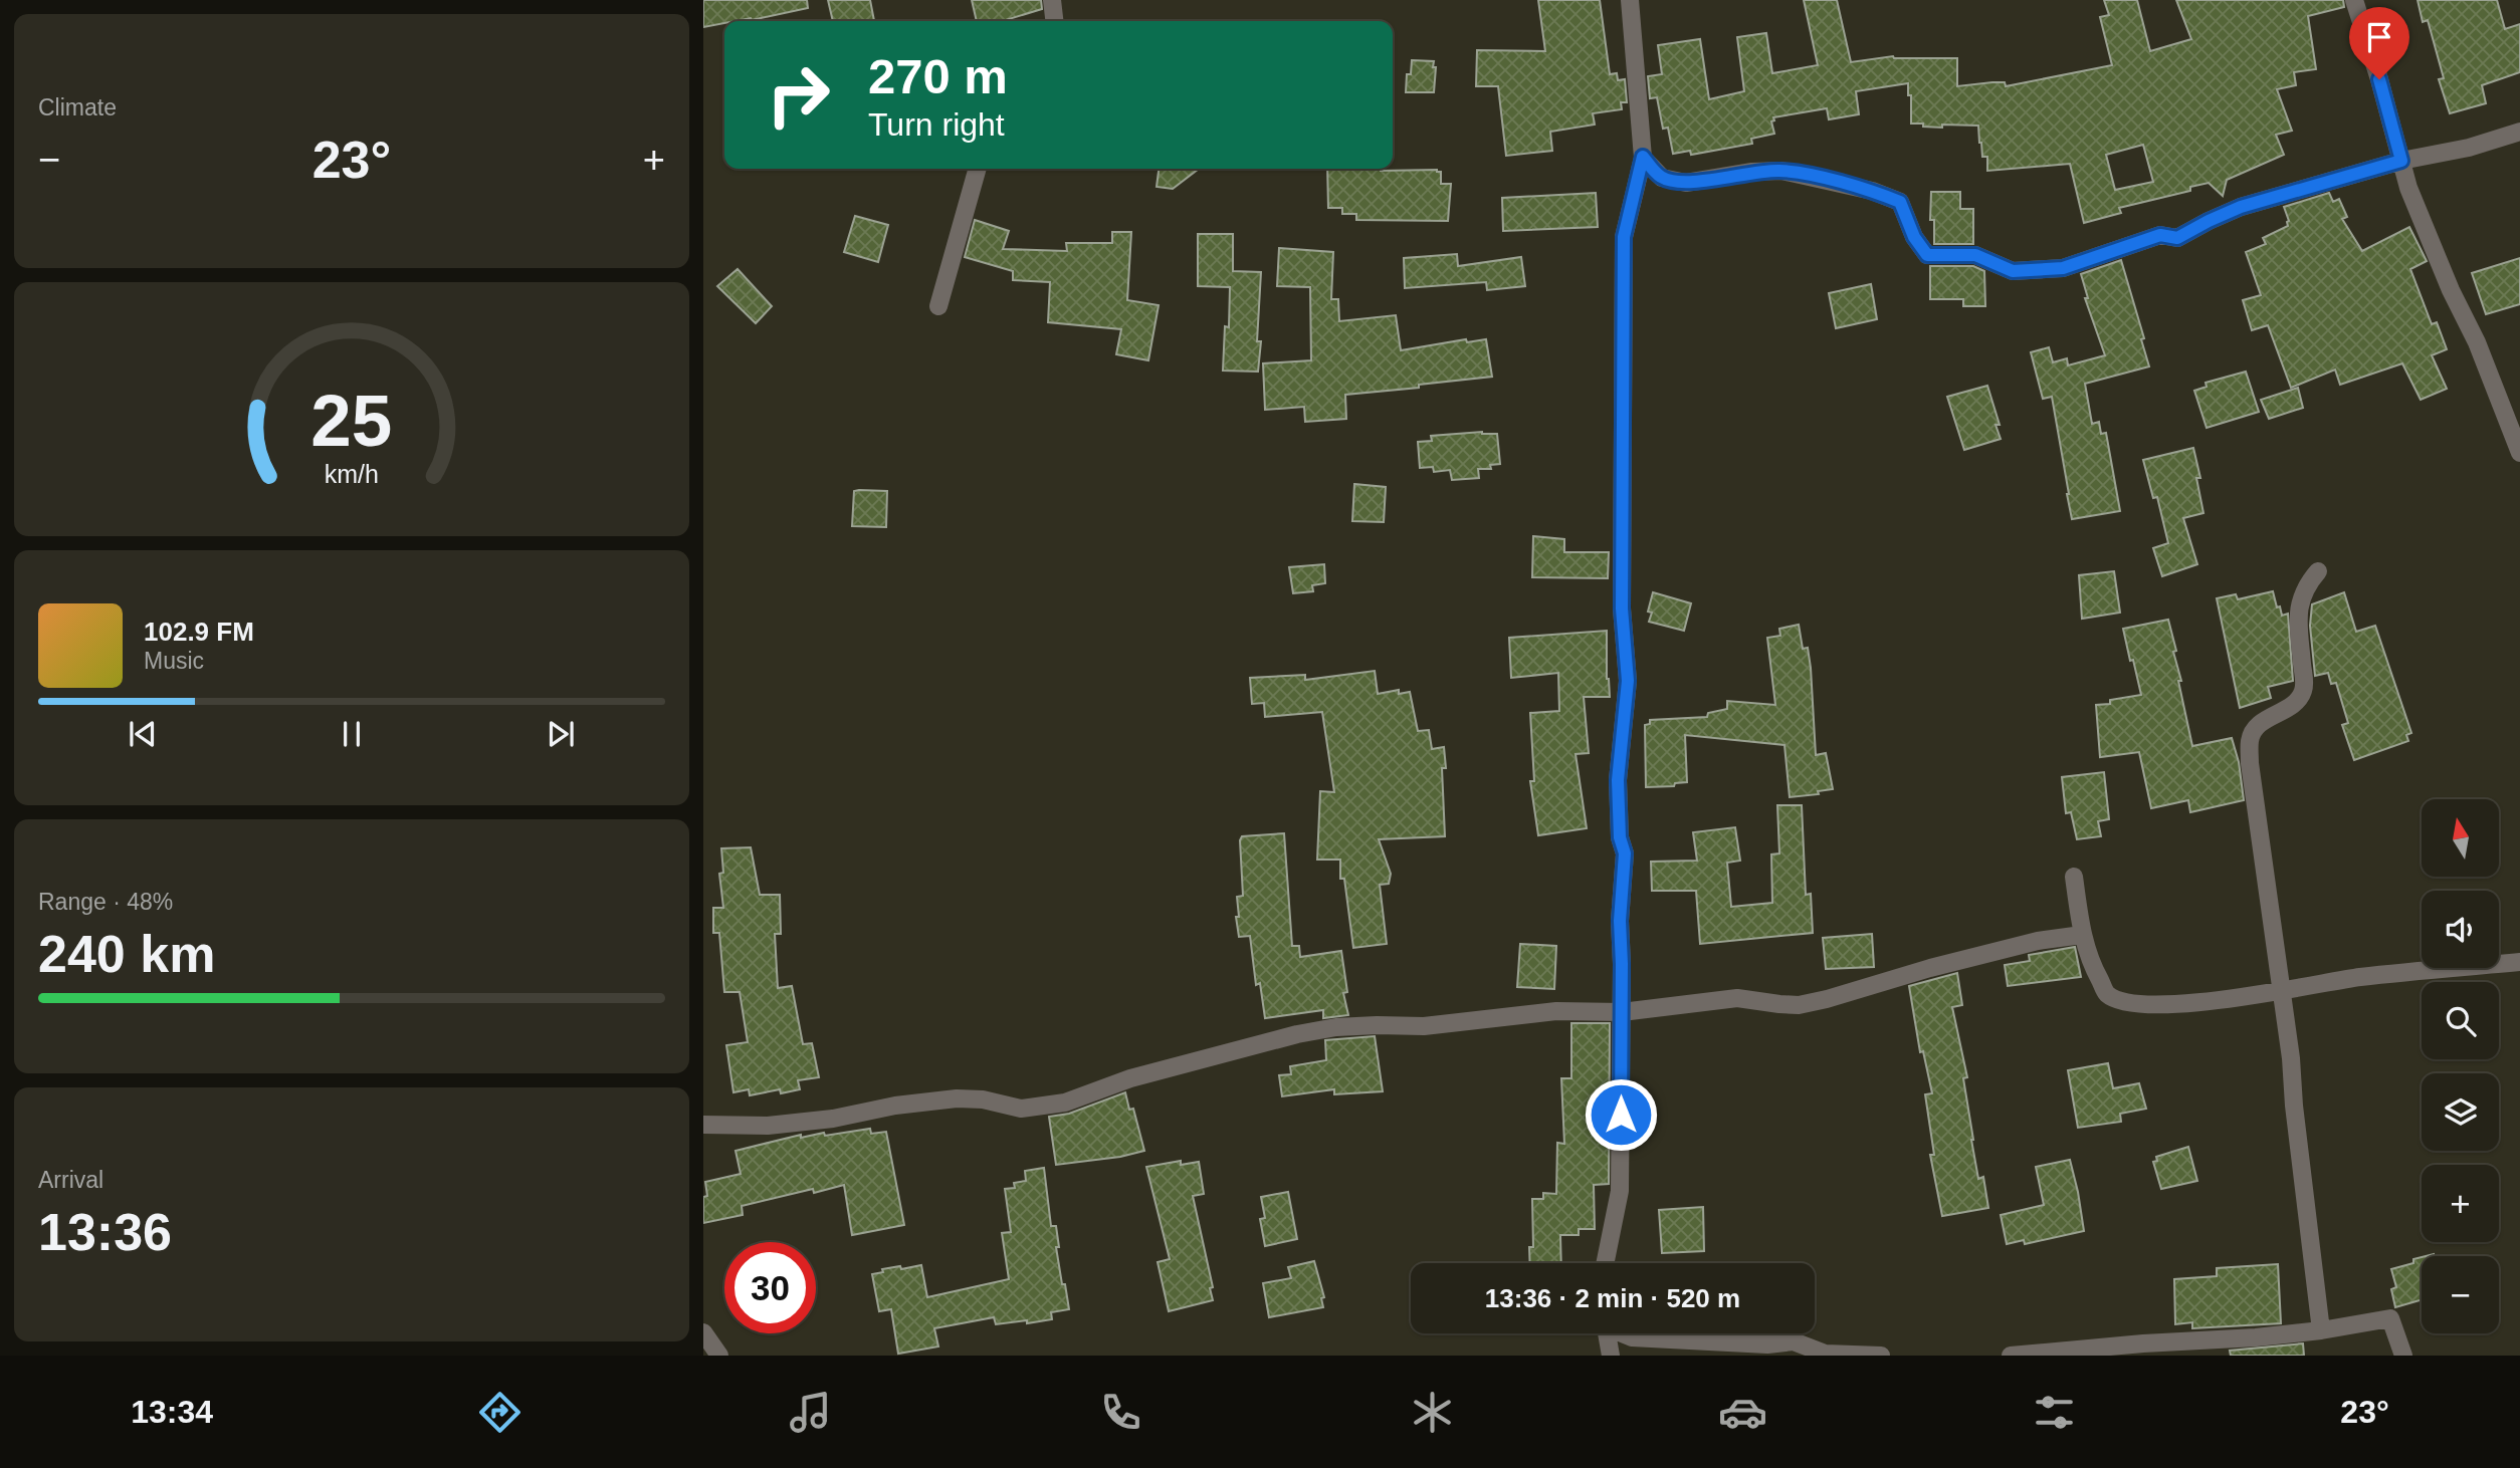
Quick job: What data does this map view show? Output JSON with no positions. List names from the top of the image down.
{
  "north": "top",
  "page": {
    "tile": [
      "Climate",
      ["Range · 48%", "240 km"],
      ["Arrival", "13:36"]
    ],
    "turn": ["270 m", "Turn right"],
    "heat": ["−", "23°", "+"],
    "song": ["102.9 FM", "Music"],
    "map_buttons": ["+", "−"],
    "limit": "30",
    "trip": "13:36 · 2 min · 520 m",
    "tabs": ["13:34", "23°"],
    "gauge": ["25", "km/h"]
  }
}
